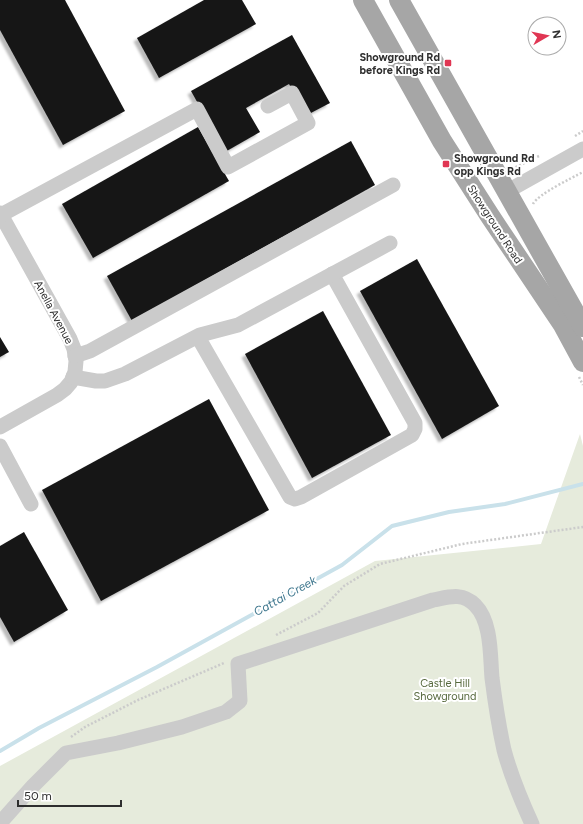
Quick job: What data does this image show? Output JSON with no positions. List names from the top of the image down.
{
  "streets": {
    "main road": ["Showground Road"],
    "street": ["Anella Avenue"]
  },
  "water": ["Cattai Creek"],
  "parks": ["Castle Hill Showground"],
  "places": {
    "transit": ["Showground Rd before Kings Rd", "Showground Rd opp Kings Rd"]
  },
  "scale_bar": "50 m",
  "north": "right"
}
